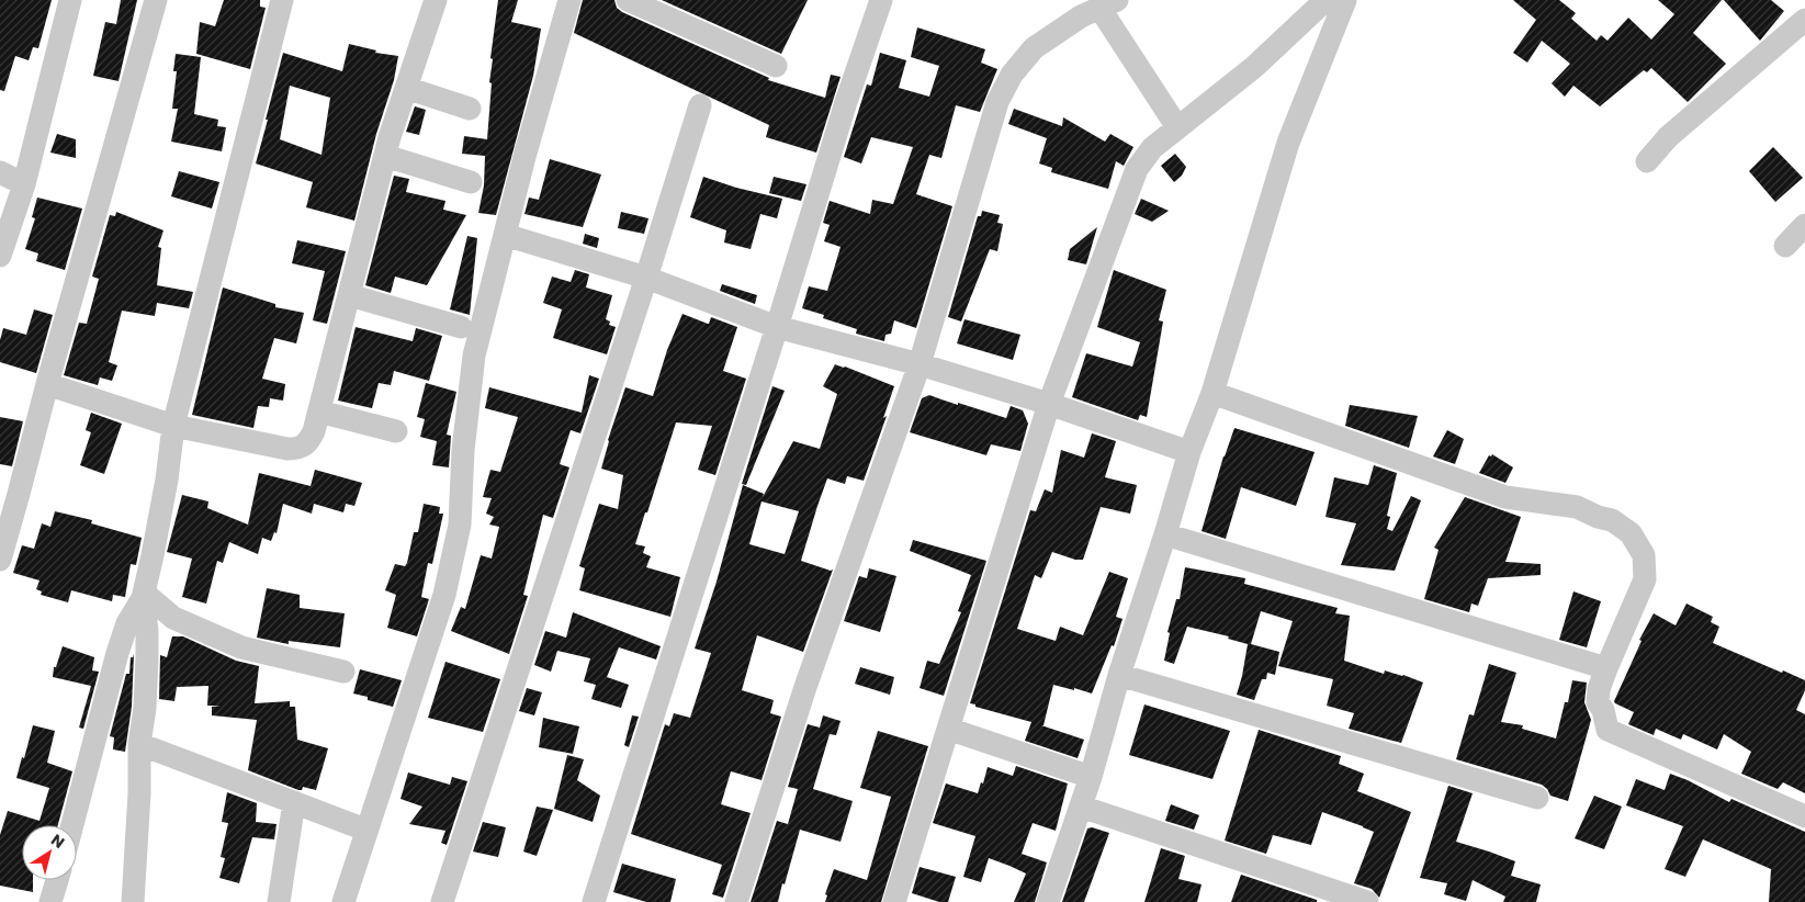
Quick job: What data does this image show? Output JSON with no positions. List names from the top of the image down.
{
  "north": "top right"
}
